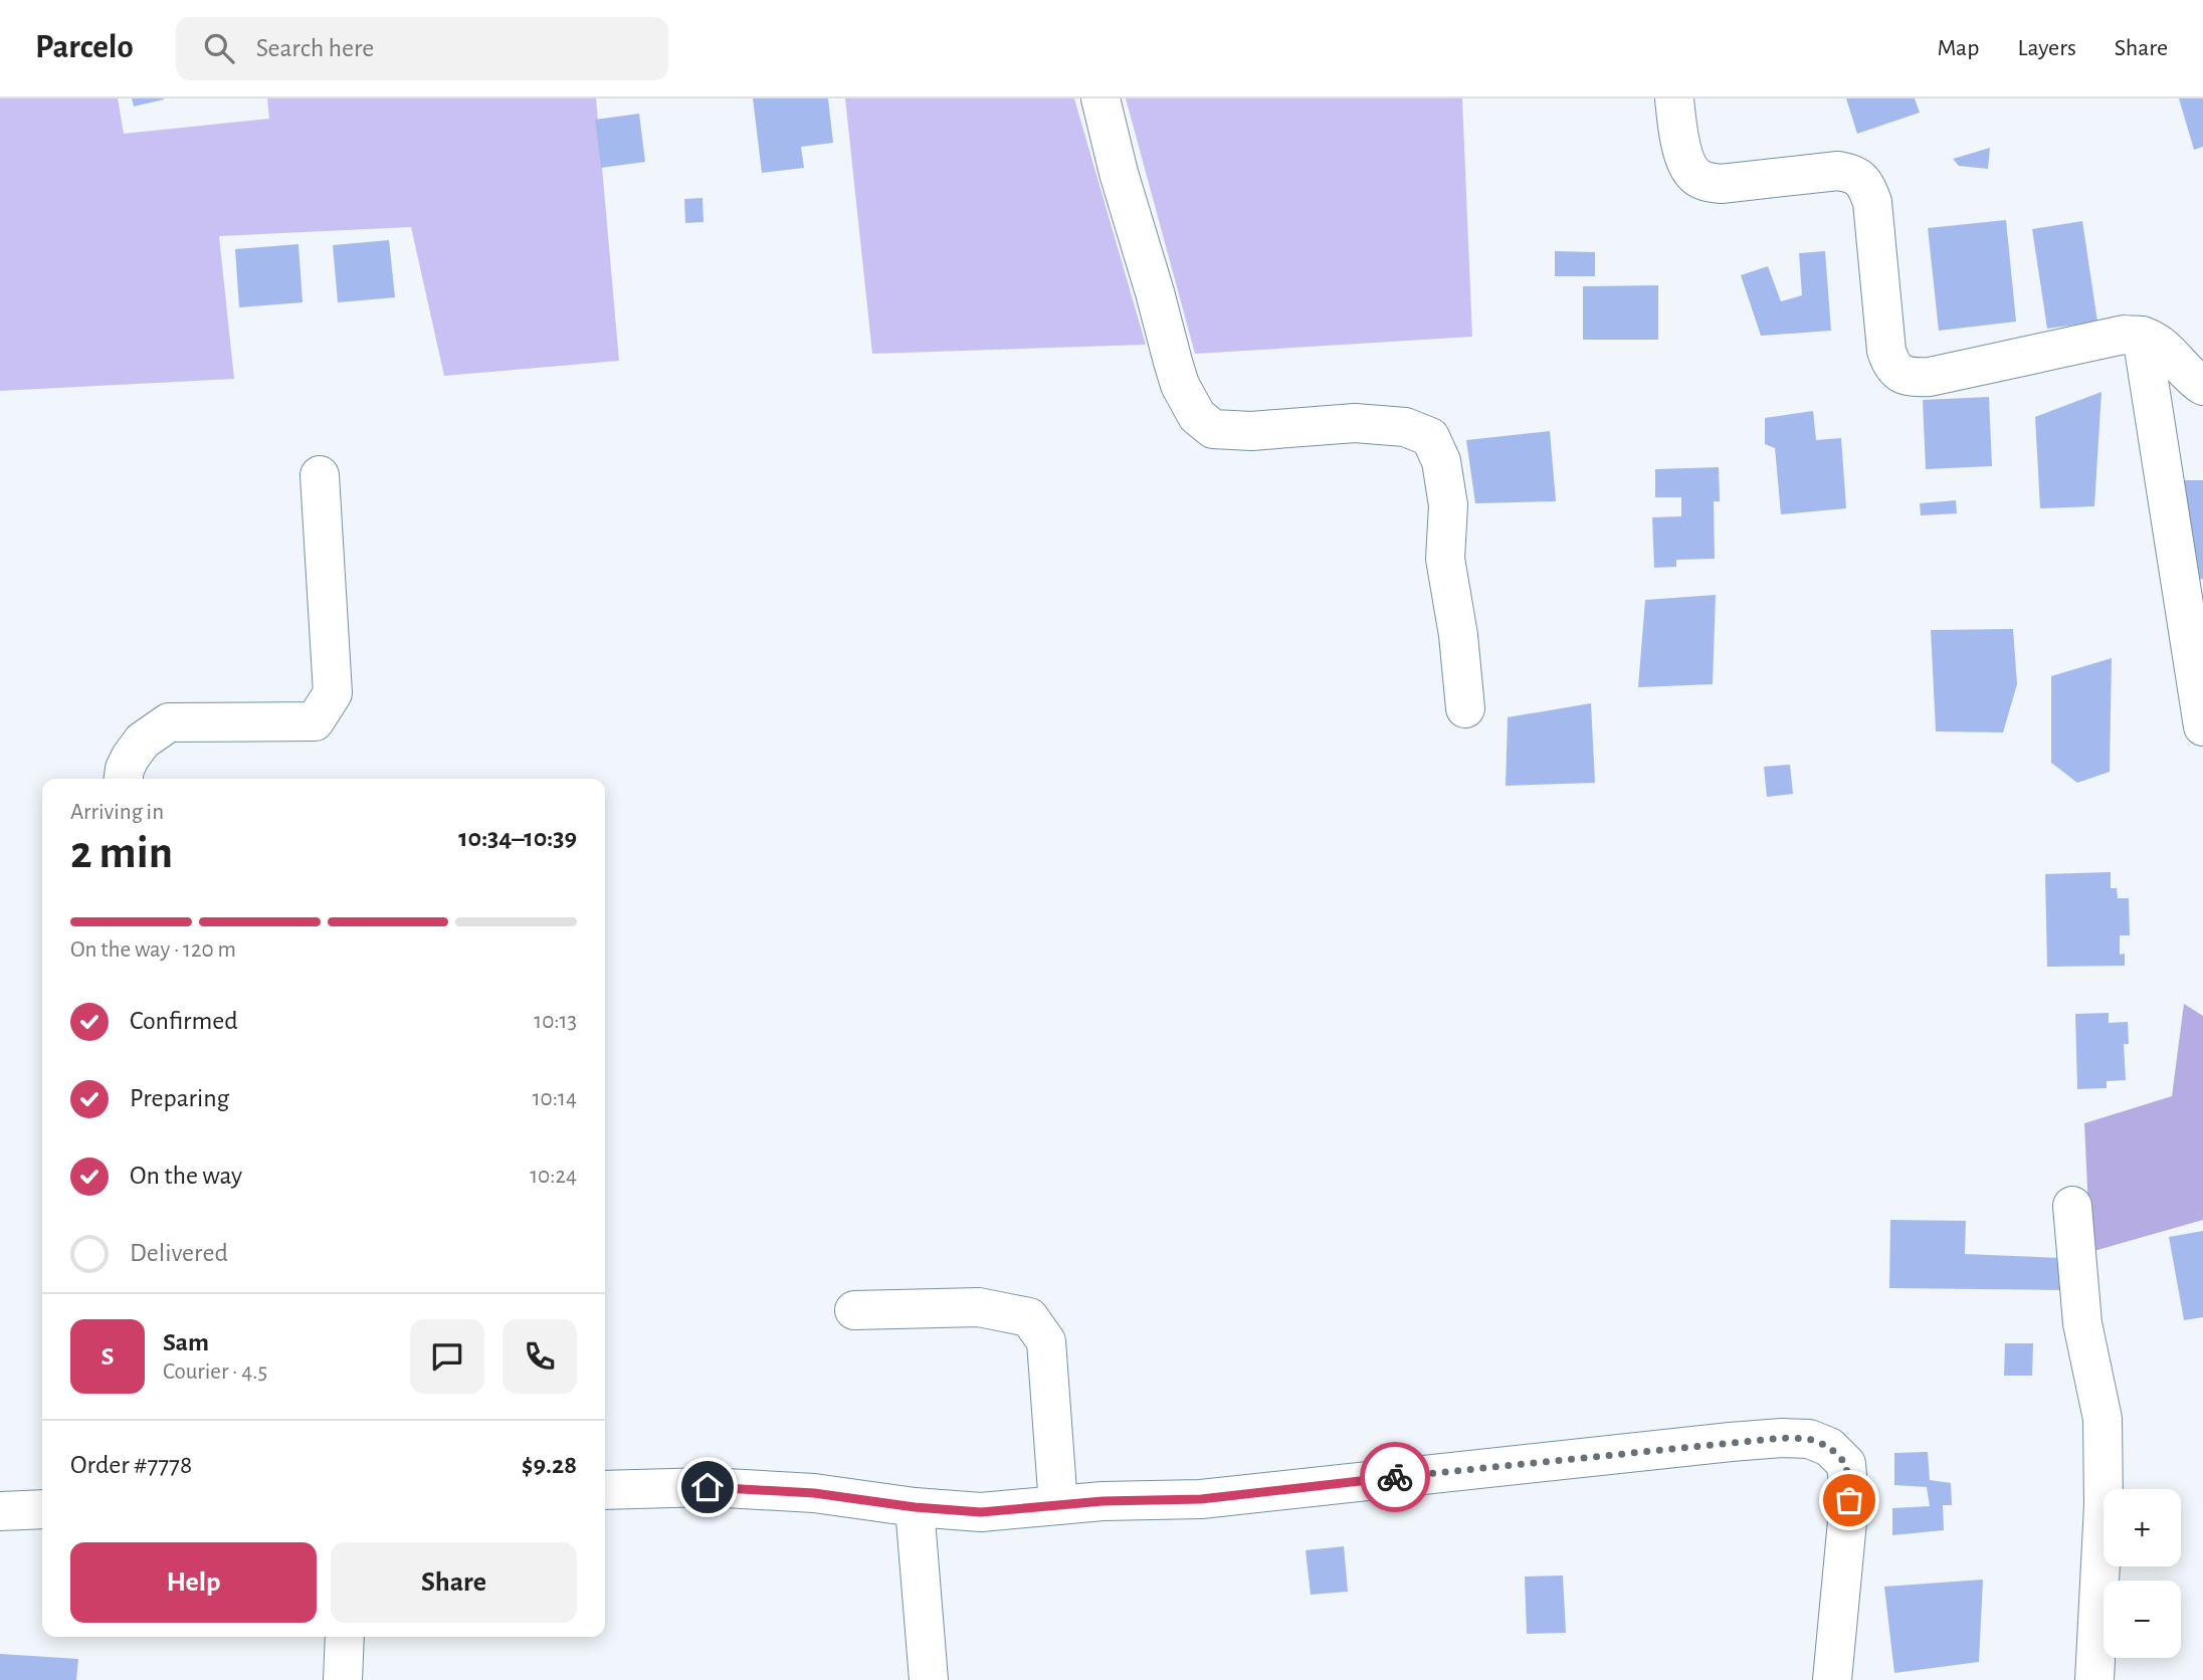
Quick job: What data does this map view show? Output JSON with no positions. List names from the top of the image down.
{
  "page": {
    "header": "Parcelo",
    "search": "Search here",
    "nav": ["Map", "Layers", "Share"],
    "heading": ["2 min", "Arriving in", "10:34–10:39"],
    "panel": [
      "Sam",
      "Courier · 4.5",
      "Order #7778",
      "$9.28"
    ],
    "bar": "On the way · 120 m",
    "list": [
      ["Confirmed", "10:13"],
      ["Preparing", "10:14"],
      ["On the way", "10:24"],
      "Delivered"
    ],
    "round": "S",
    "map_buttons": ["+", "−"],
    "buttons": ["Help", "Share"]
  }
}
